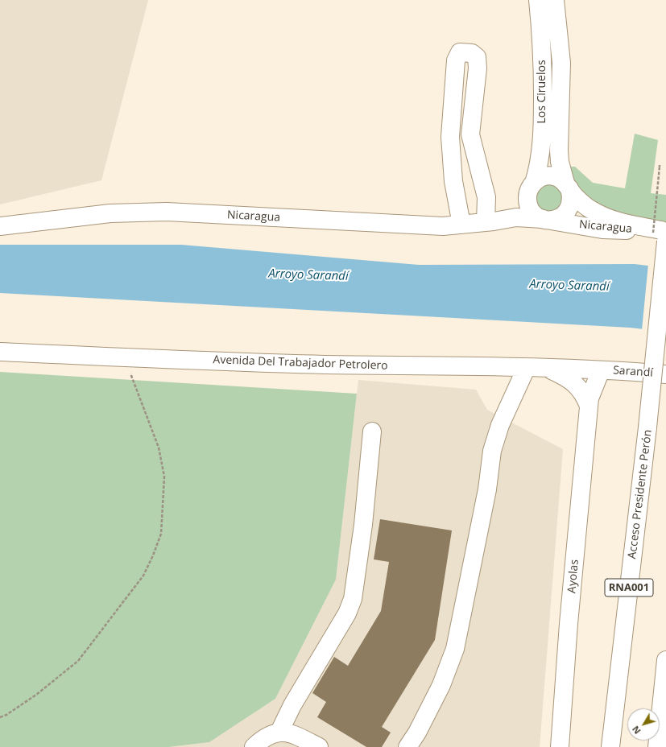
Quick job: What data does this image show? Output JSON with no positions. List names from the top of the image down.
{
  "streets": {
    "main road": [
      "Los Ciruelos",
      "Nicaragua",
      "Avenida Del Trabajador Petrolero",
      "Sarandí",
      "Acceso Presidente Perón",
      "Ayolas",
      "RNA001"
    ]
  },
  "crossings": [
    ["Los Ciruelos", "Nicaragua"],
    ["Nicaragua", "Acceso Presidente Perón"],
    ["Avenida Del Trabajador Petrolero", "Sarandí"],
    ["Avenida Del Trabajador Petrolero", "Ayolas"],
    ["Sarandí", "Ayolas"]
  ],
  "water": ["Arroyo Sarandí"],
  "north": "bottom left"
}
